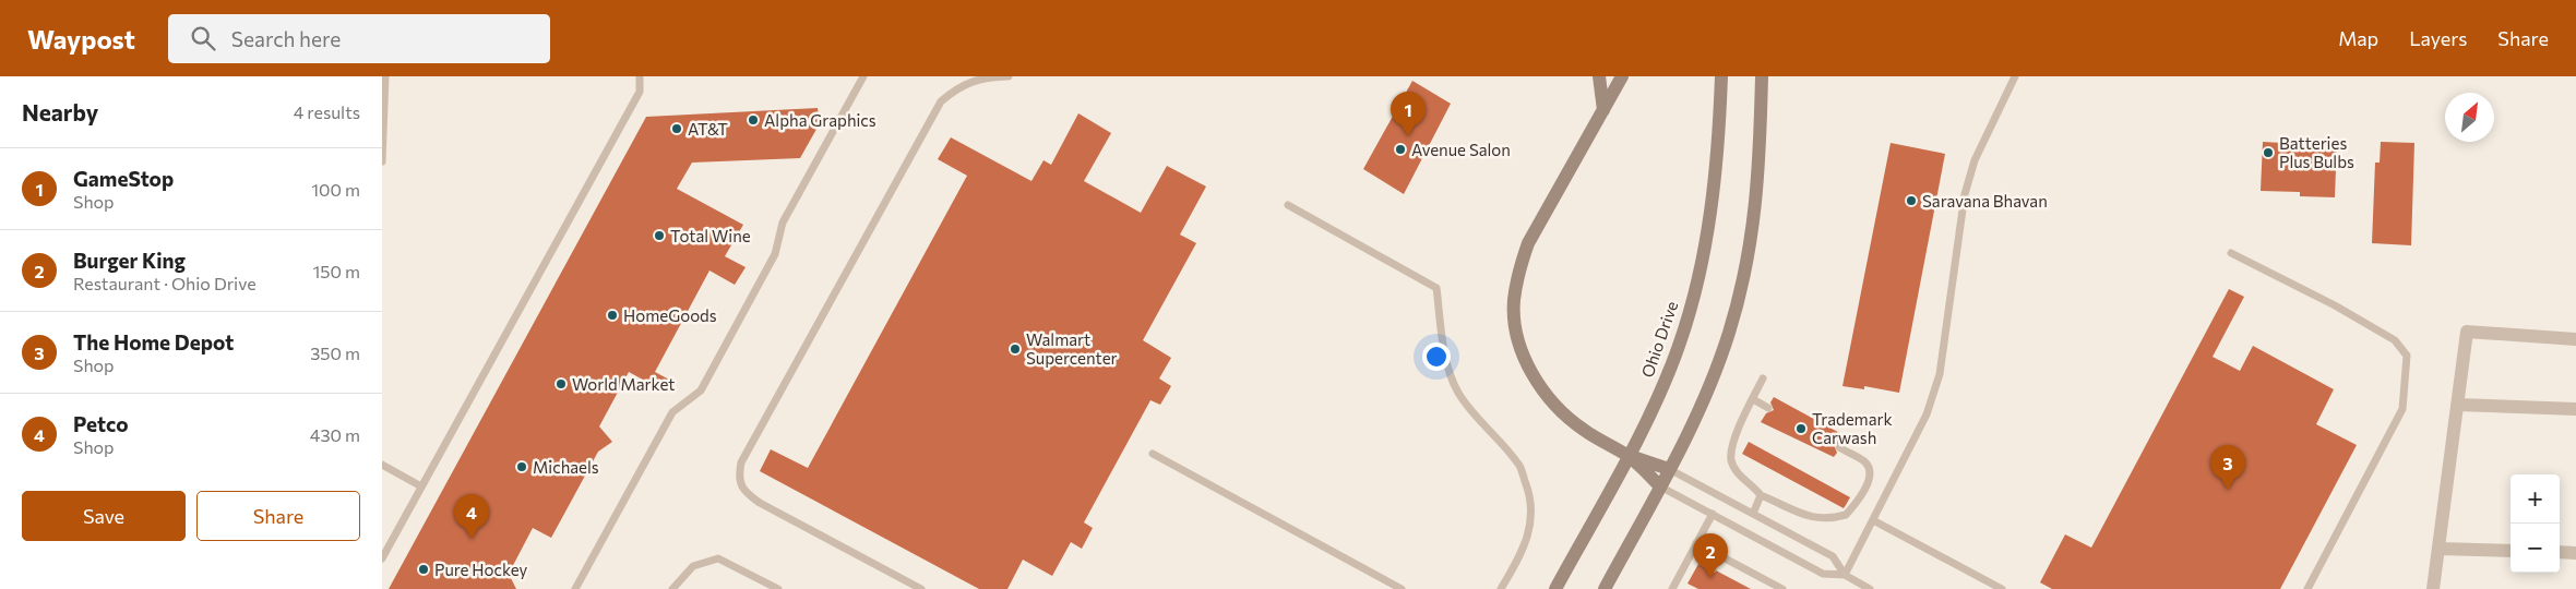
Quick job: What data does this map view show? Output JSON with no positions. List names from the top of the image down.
{
  "streets": {
    "main road": ["Ohio Drive"]
  },
  "places": [
    "Alpha Graphics",
    "AT&T",
    "Avenue Salon",
    "Batteries Plus Bulbs",
    "Saravana Bhavan",
    "Total Wine",
    "HomeGoods",
    "Walmart Supercenter",
    "World Market",
    "Trademark Carwash",
    "Michaels",
    "Pure Hockey"
  ],
  "north": "top right",
  "page": {
    "header": "Waypost",
    "search": "Search here",
    "nav": ["Map", "Layers", "Share"],
    "heading": ["Nearby", "4 results"],
    "pins": [
      "1",
      "3",
      "4",
      "2"
    ],
    "list": [
      {
        "mark": "1",
        "name": "GameStop",
        "note": "Shop",
        "value": "100 m"
      },
      {
        "mark": "2",
        "name": "Burger King",
        "note": "Restaurant · Ohio Drive",
        "value": "150 m"
      },
      {
        "mark": "3",
        "name": "The Home Depot",
        "note": "Shop",
        "value": "350 m"
      },
      {
        "mark": "4",
        "name": "Petco",
        "note": "Shop",
        "value": "430 m"
      }
    ],
    "buttons": ["Save", "Share"],
    "map_buttons": ["+", "−"]
  }
}
